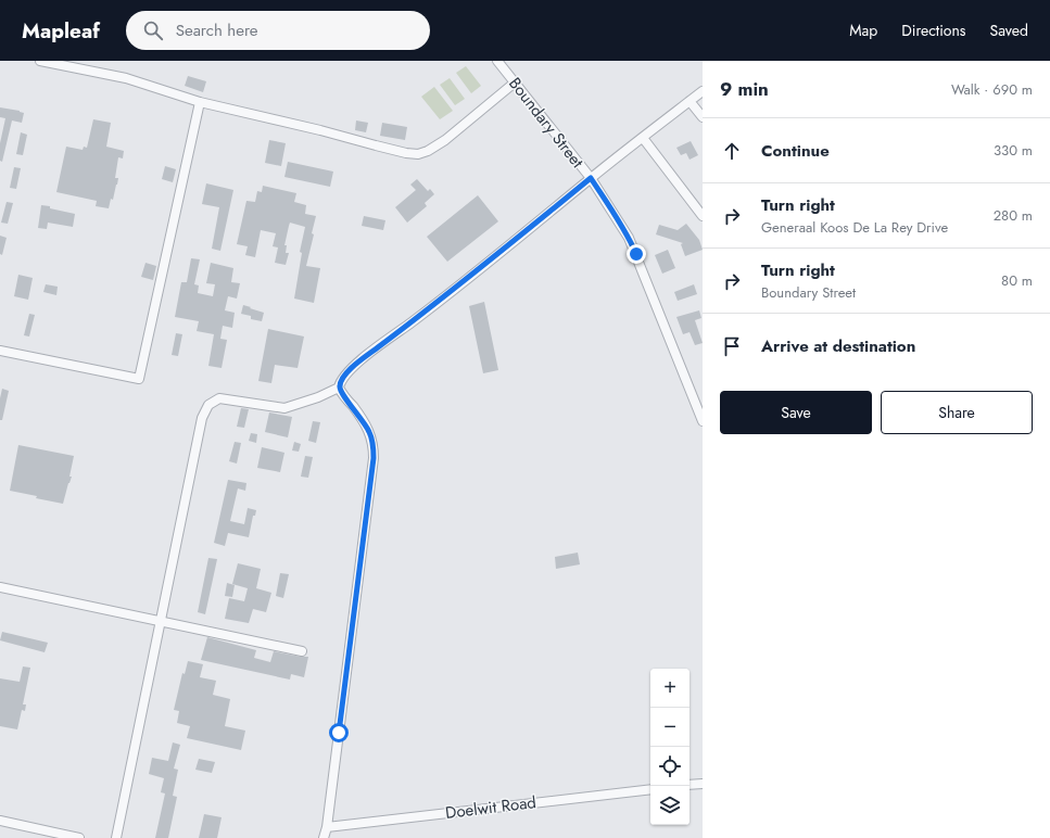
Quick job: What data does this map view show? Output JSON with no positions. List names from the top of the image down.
{
  "streets": {
    "street": ["Boundary Street", "Doelwit Road"]
  },
  "page": {
    "header": "Mapleaf",
    "search": "Search here",
    "nav": ["Map", "Directions", "Saved"],
    "heading": ["9 min", "Walk · 690 m"],
    "list": [
      ["Continue", "330 m"],
      ["Turn right", "Generaal Koos De La Rey Drive", "280 m"],
      ["Turn right", "Boundary Street", "80 m"],
      "Arrive at destination"
    ],
    "buttons": ["Save", "Share"],
    "map_buttons": ["+", "−"]
  }
}
